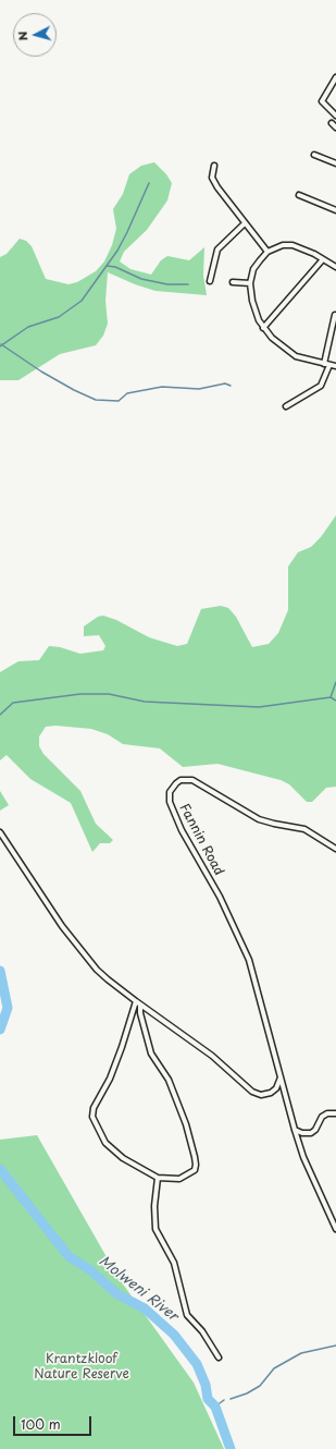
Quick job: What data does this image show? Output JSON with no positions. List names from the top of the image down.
{
  "streets": {
    "street": ["Fannin Road"]
  },
  "water": ["Molweni River"],
  "parks": ["Krantzkloof Nature Reserve"],
  "scale_bar": "100 m",
  "north": "left"
}
